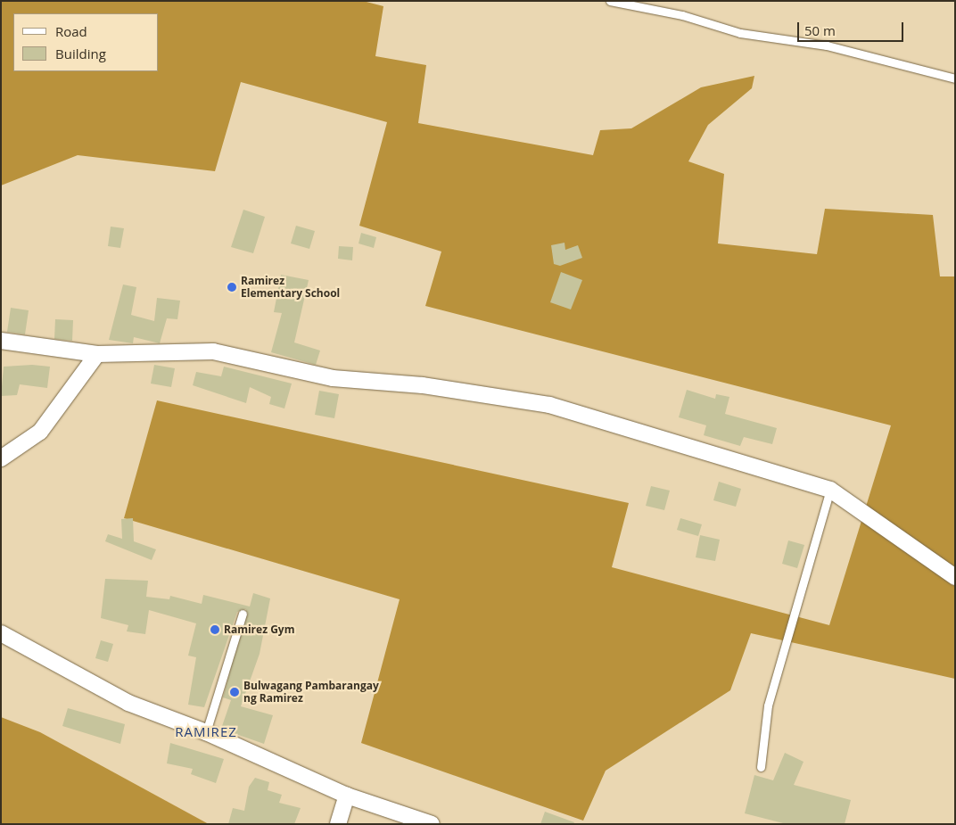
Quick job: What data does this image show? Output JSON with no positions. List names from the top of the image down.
{
  "districts": ["RAMIREZ"],
  "places": ["Ramirez Elementary School", "Ramirez Gym", "Bulwagang Pambarangay ng Ramirez"],
  "legend": ["Road", "Building"],
  "scale_bar": "50 m"
}
